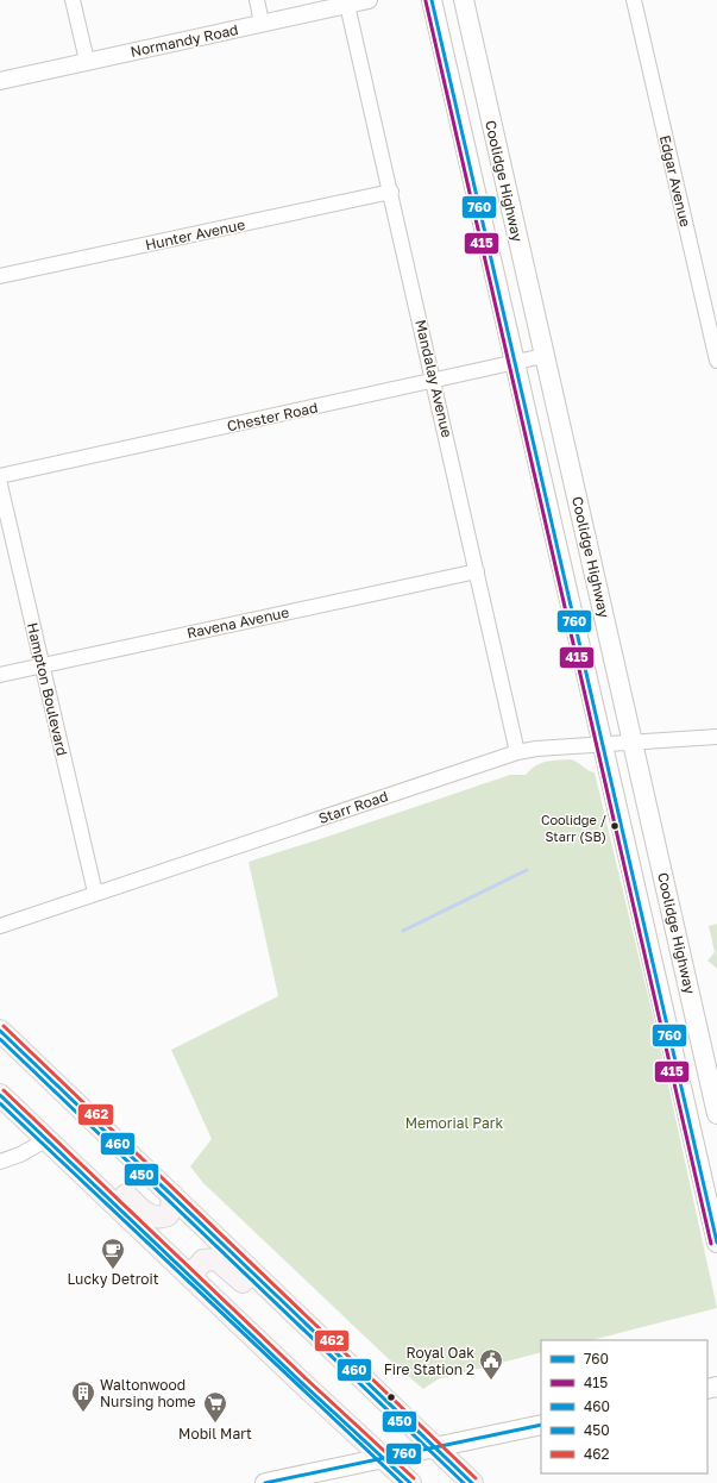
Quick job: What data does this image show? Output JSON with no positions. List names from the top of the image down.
{
  "streets": {
    "main road": ["Coolidge Highway"],
    "street": [
      "Normandy Road",
      "Edgar Avenue",
      "Hunter Avenue",
      "Mandalay Avenue",
      "Chester Road",
      "Ravena Avenue",
      "Hampton Boulevard",
      "Starr Road"
    ]
  },
  "crossings": [
    ["Normandy Road", "Mandalay Avenue"],
    ["Coolidge Highway", "Chester Road"],
    ["Coolidge Highway", "Starr Road"],
    ["Hunter Avenue", "Mandalay Avenue"],
    ["Mandalay Avenue", "Chester Road"],
    ["Mandalay Avenue", "Ravena Avenue"],
    ["Mandalay Avenue", "Starr Road"],
    ["Ravena Avenue", "Hampton Boulevard"],
    ["Hampton Boulevard", "Starr Road"]
  ],
  "parks": ["Memorial Park"],
  "places": {
    "other": ["Coolidge / Starr (SB)"],
    "cafe": ["Lucky Detroit"],
    "public building": ["Royal Oak Fire Station 2"],
    "building": ["Waltonwood Nursing home"],
    "supermarket": ["Mobil Mart"]
  },
  "lines": [
    "transit line 760",
    "transit line 415",
    "transit line 462",
    "transit line 460",
    "transit line 450"
  ],
  "legend": [
    "760",
    "415",
    "460",
    "450",
    "462"
  ]
}
